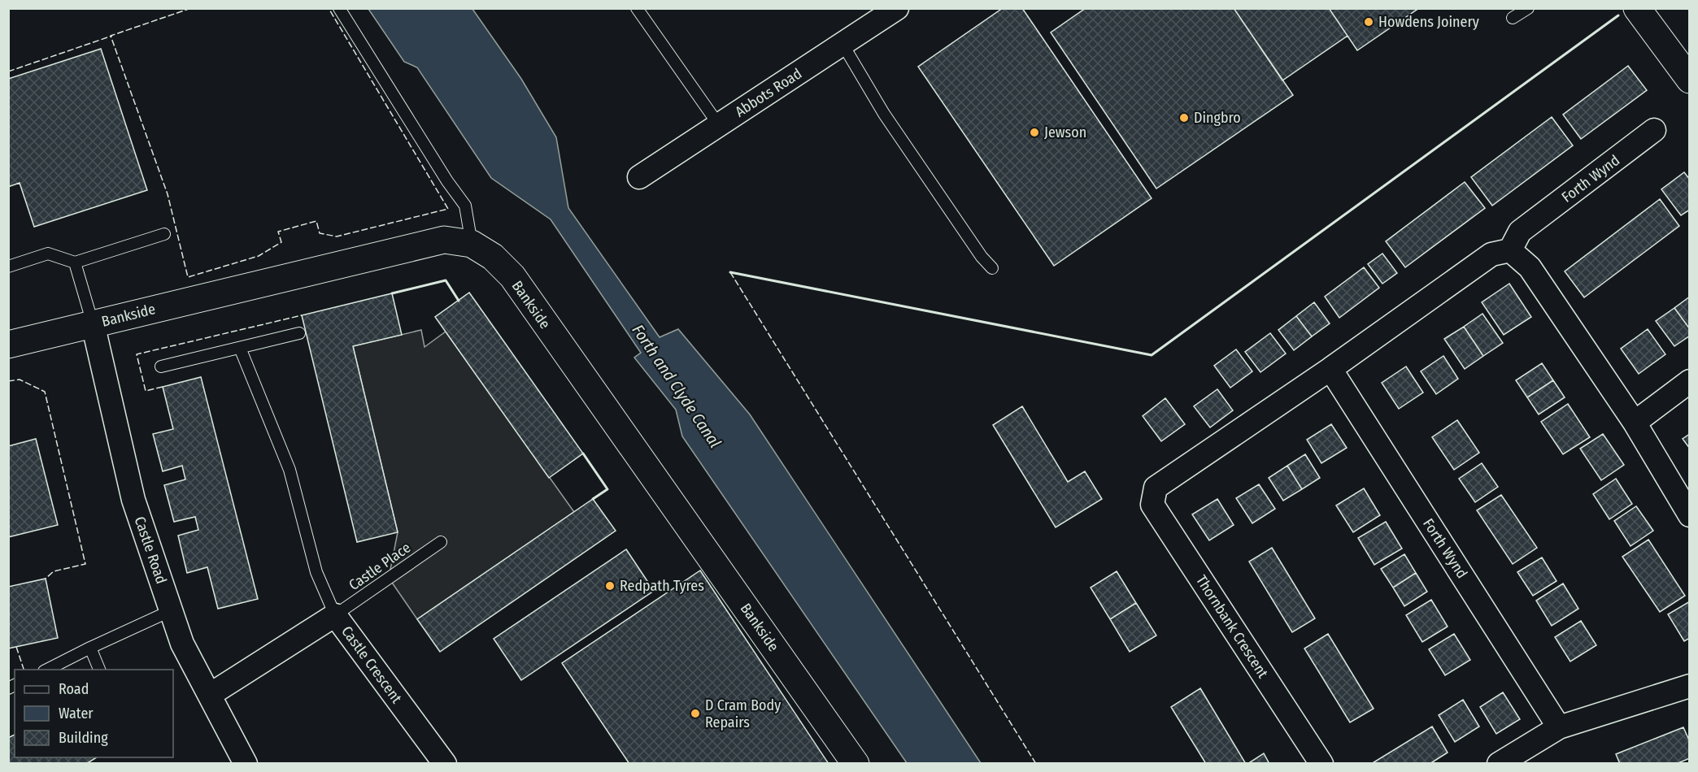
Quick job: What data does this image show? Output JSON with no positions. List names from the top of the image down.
{
  "streets": {
    "street": [
      "Abbots Road",
      "Forth Wynd",
      "Bankside",
      "Castle Road",
      "Thornbank Crescent",
      "Castle Crescent"
    ],
    "lane": ["Castle Place"]
  },
  "crossings": [
    ["Forth Wynd", "Thornbank Crescent"],
    ["Bankside", "Castle Road"],
    ["Castle Road", "Castle Crescent"],
    ["Castle Place", "Castle Crescent"]
  ],
  "water": ["Forth and Clyde Canal"],
  "places": [
    "Howdens Joinery",
    "Dingbro",
    "Jewson",
    "Redpath Tyres",
    "D Cram Body Repairs"
  ],
  "legend": ["Road", "Water", "Building"]
}
